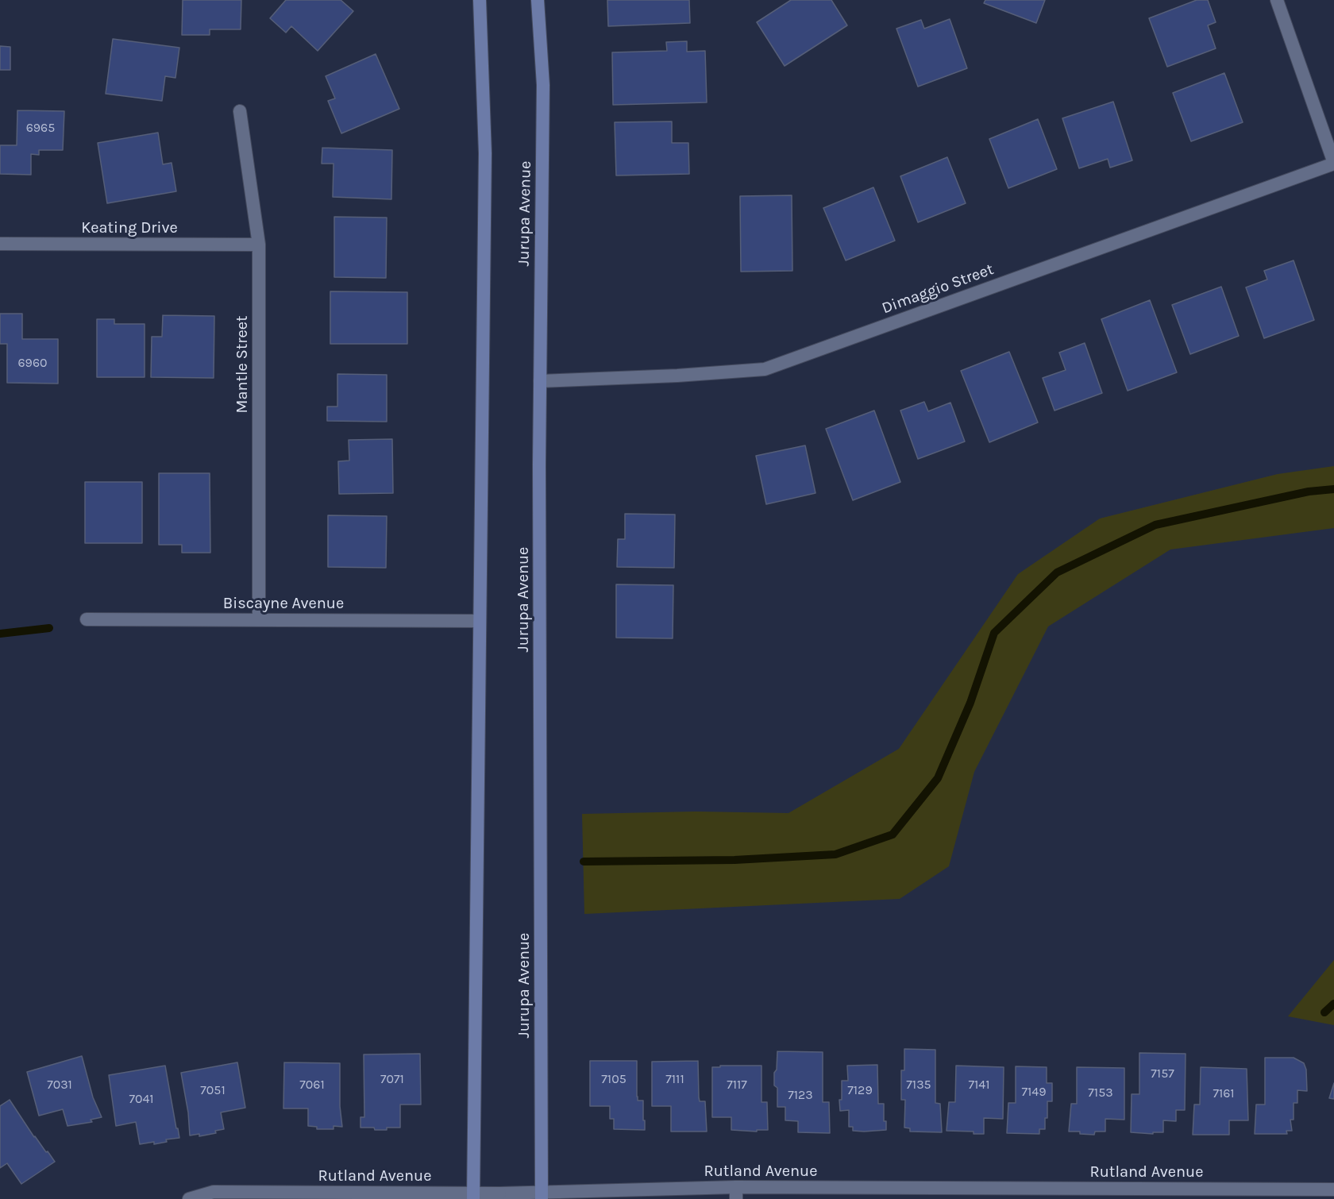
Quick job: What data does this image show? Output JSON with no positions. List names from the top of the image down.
{
  "streets": {
    "main road": ["Jurupa Avenue"],
    "street": [
      "Keating Drive",
      "Dimaggio Street",
      "Mantle Street",
      "Biscayne Avenue",
      "Rutland Avenue"
    ]
  },
  "crossings": [
    ["Jurupa Avenue", "Dimaggio Street"],
    ["Jurupa Avenue", "Rutland Avenue"],
    ["Keating Drive", "Mantle Street"],
    ["Mantle Street", "Biscayne Avenue"]
  ],
  "house_numbers": [
    "6965",
    "6960",
    "7157",
    "7071",
    "7105",
    "7111",
    "7031",
    "7061",
    "7117",
    "7135",
    "7141",
    "7051",
    "7129",
    "7149",
    "7153",
    "7161",
    "7123",
    "7041"
  ]
}
